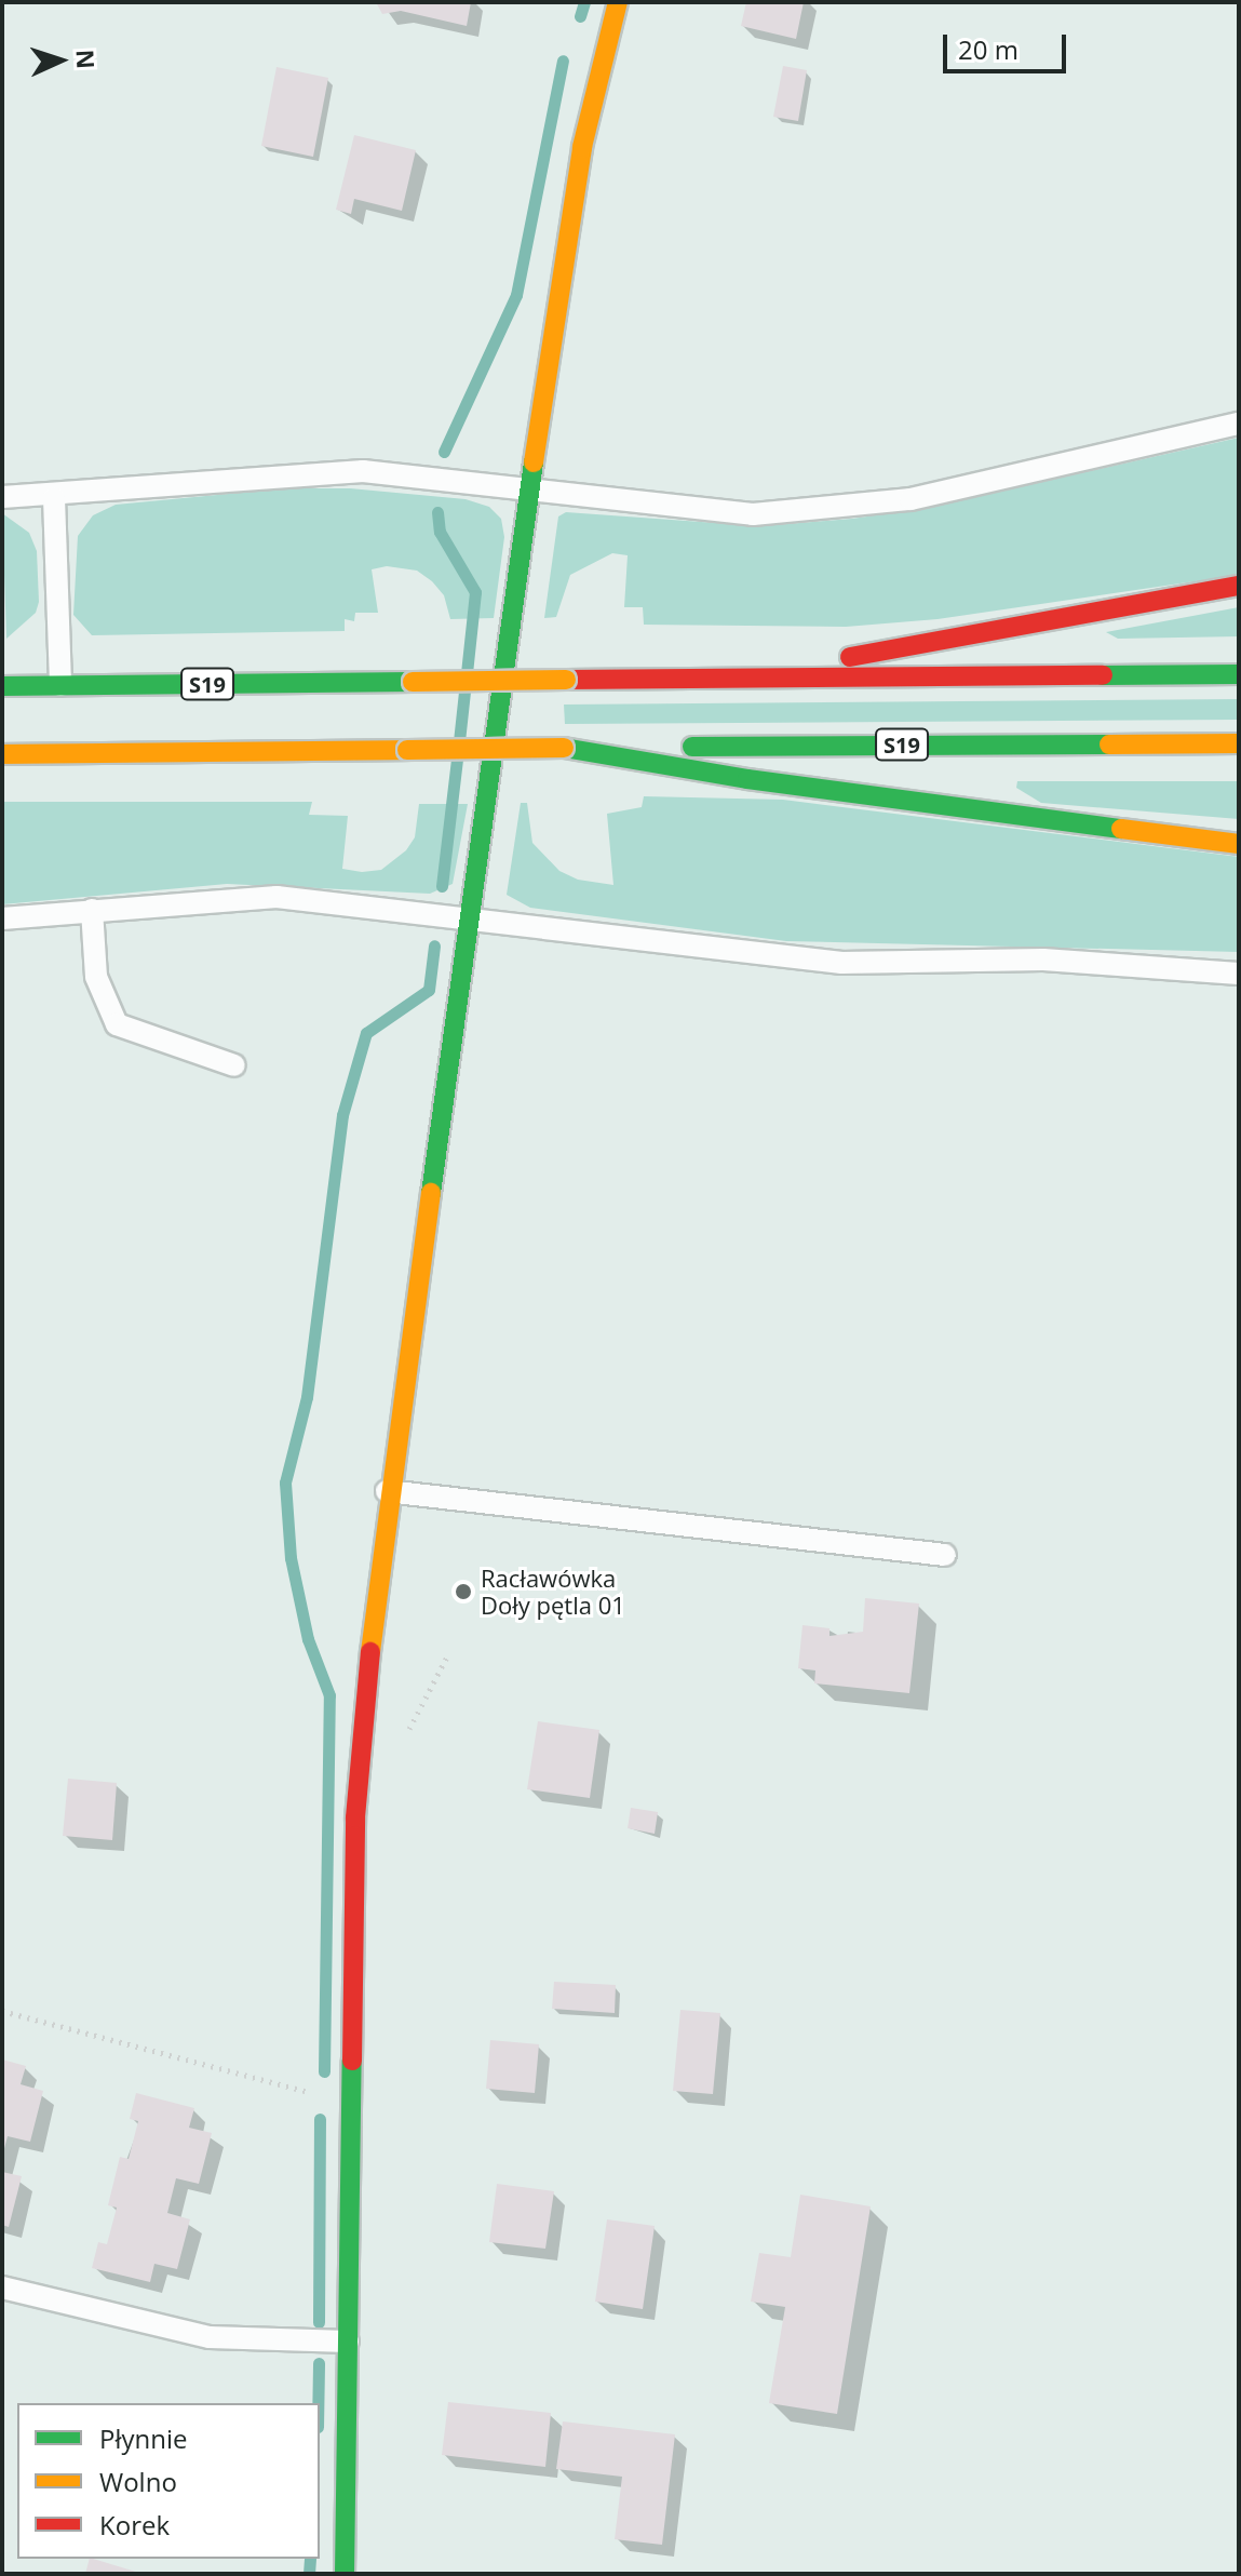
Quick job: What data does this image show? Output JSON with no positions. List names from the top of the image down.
{
  "streets": {
    "main road": ["S19"]
  },
  "places": ["Racławówka Doły pętla 01"],
  "legend": ["Płynnie", "Wolno", "Korek"],
  "scale_bar": "20 m",
  "north": "right"
}
